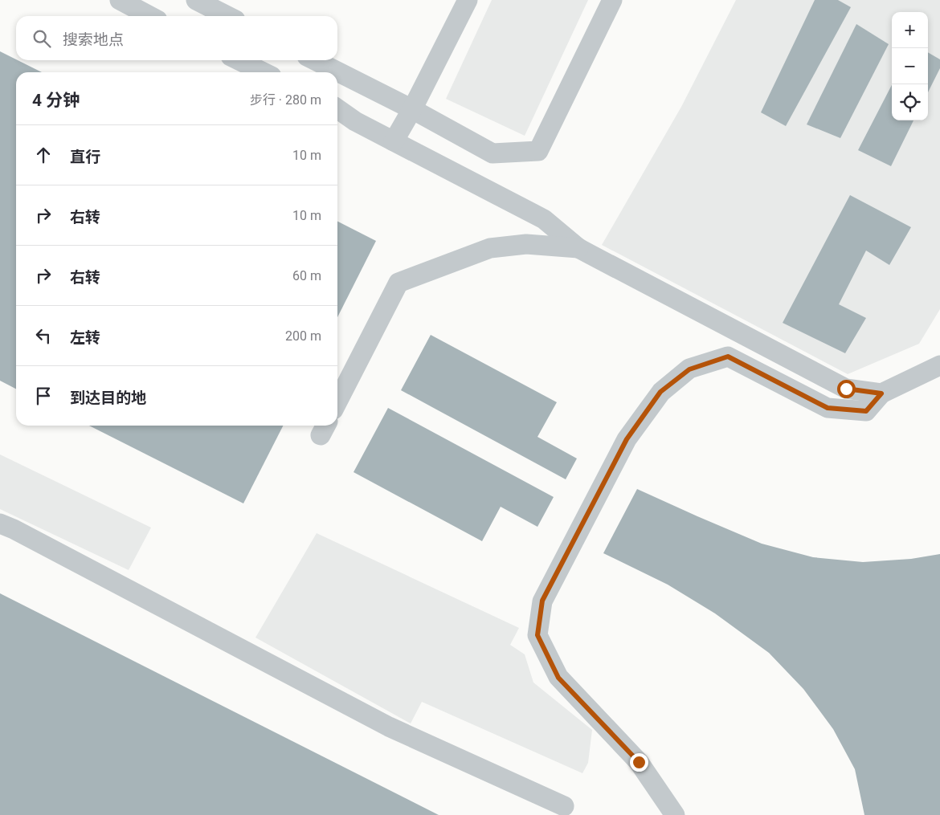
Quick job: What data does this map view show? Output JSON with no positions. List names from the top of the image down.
{
  "page": {
    "map_buttons": ["+", "−"],
    "search": "搜索地点",
    "heading": ["4 分钟", "步行 · 280 m"],
    "list": [
      ["直行", "10 m"],
      ["右转", "10 m"],
      ["右转", "60 m"],
      ["左转", "200 m"],
      "到达目的地"
    ]
  }
}
